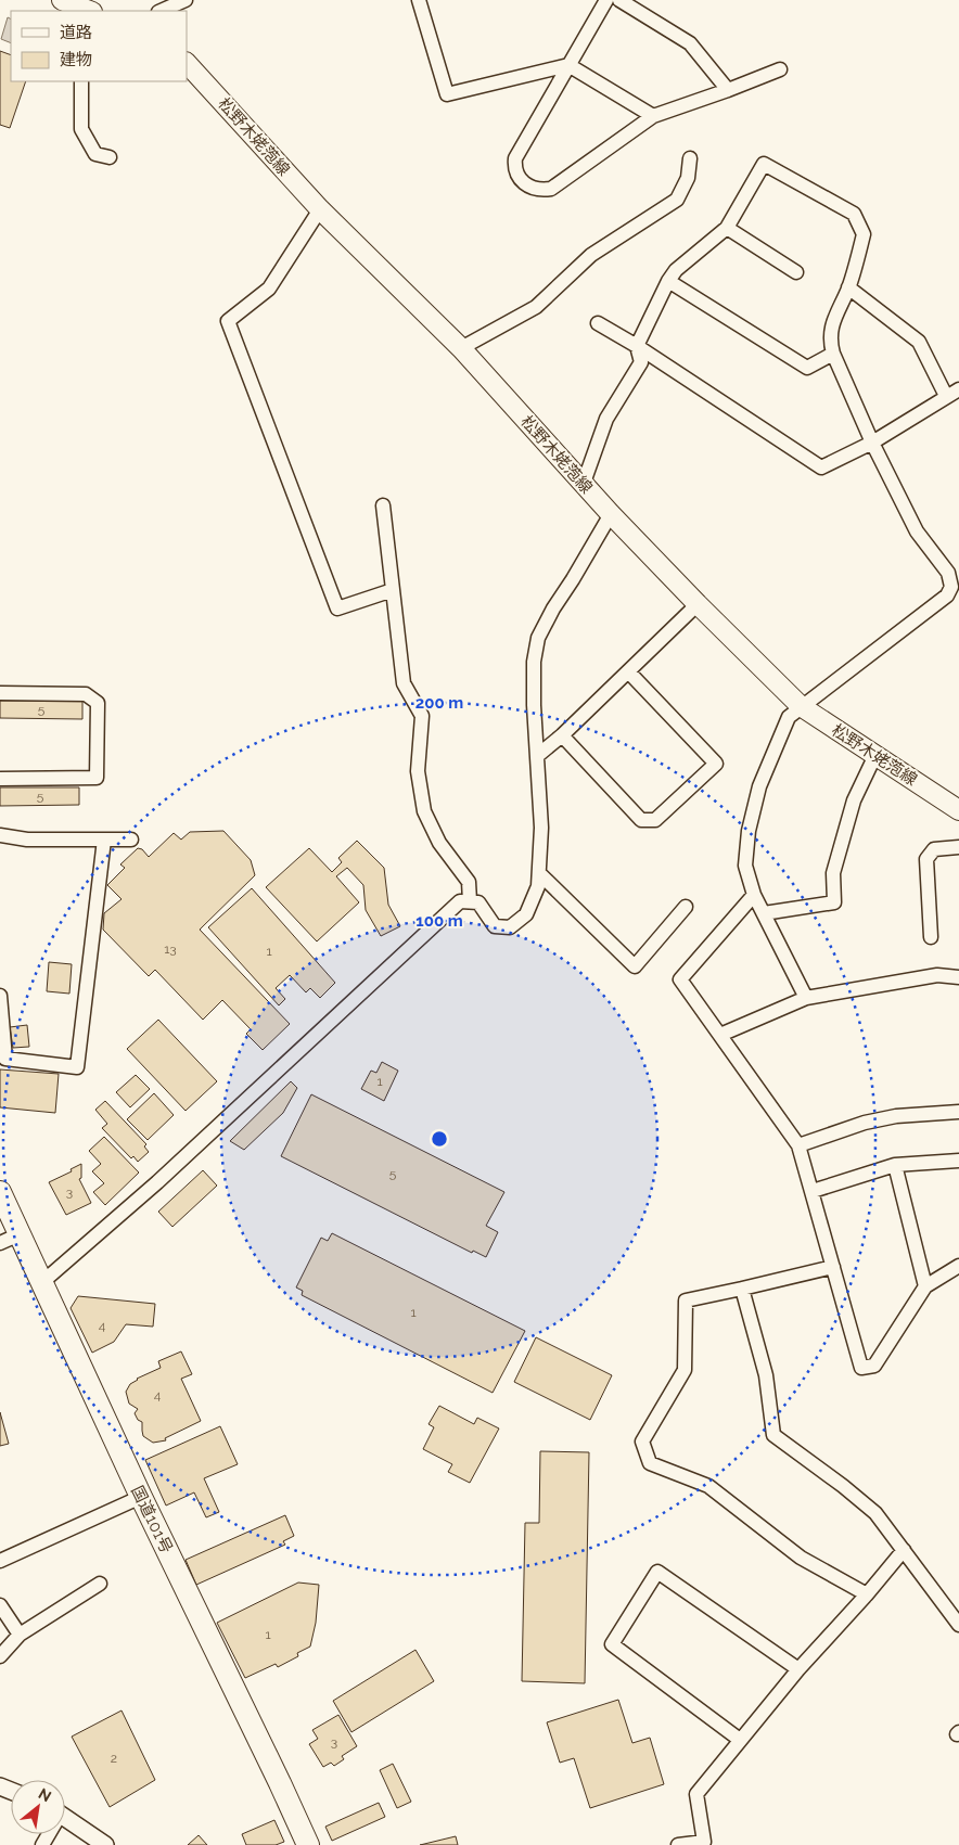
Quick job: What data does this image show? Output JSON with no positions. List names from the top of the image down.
{
  "streets": {
    "highway": ["国道101号"],
    "main road": ["松野木姥萢線"]
  },
  "house_numbers": [
    "5",
    "5",
    "13",
    "1",
    "1",
    "5",
    "3",
    "1",
    "4",
    "4",
    "1",
    "3",
    "2"
  ],
  "legend": ["道路", "建物"],
  "north": "top right",
  "rings": ["200 m", "100 m"]
}
